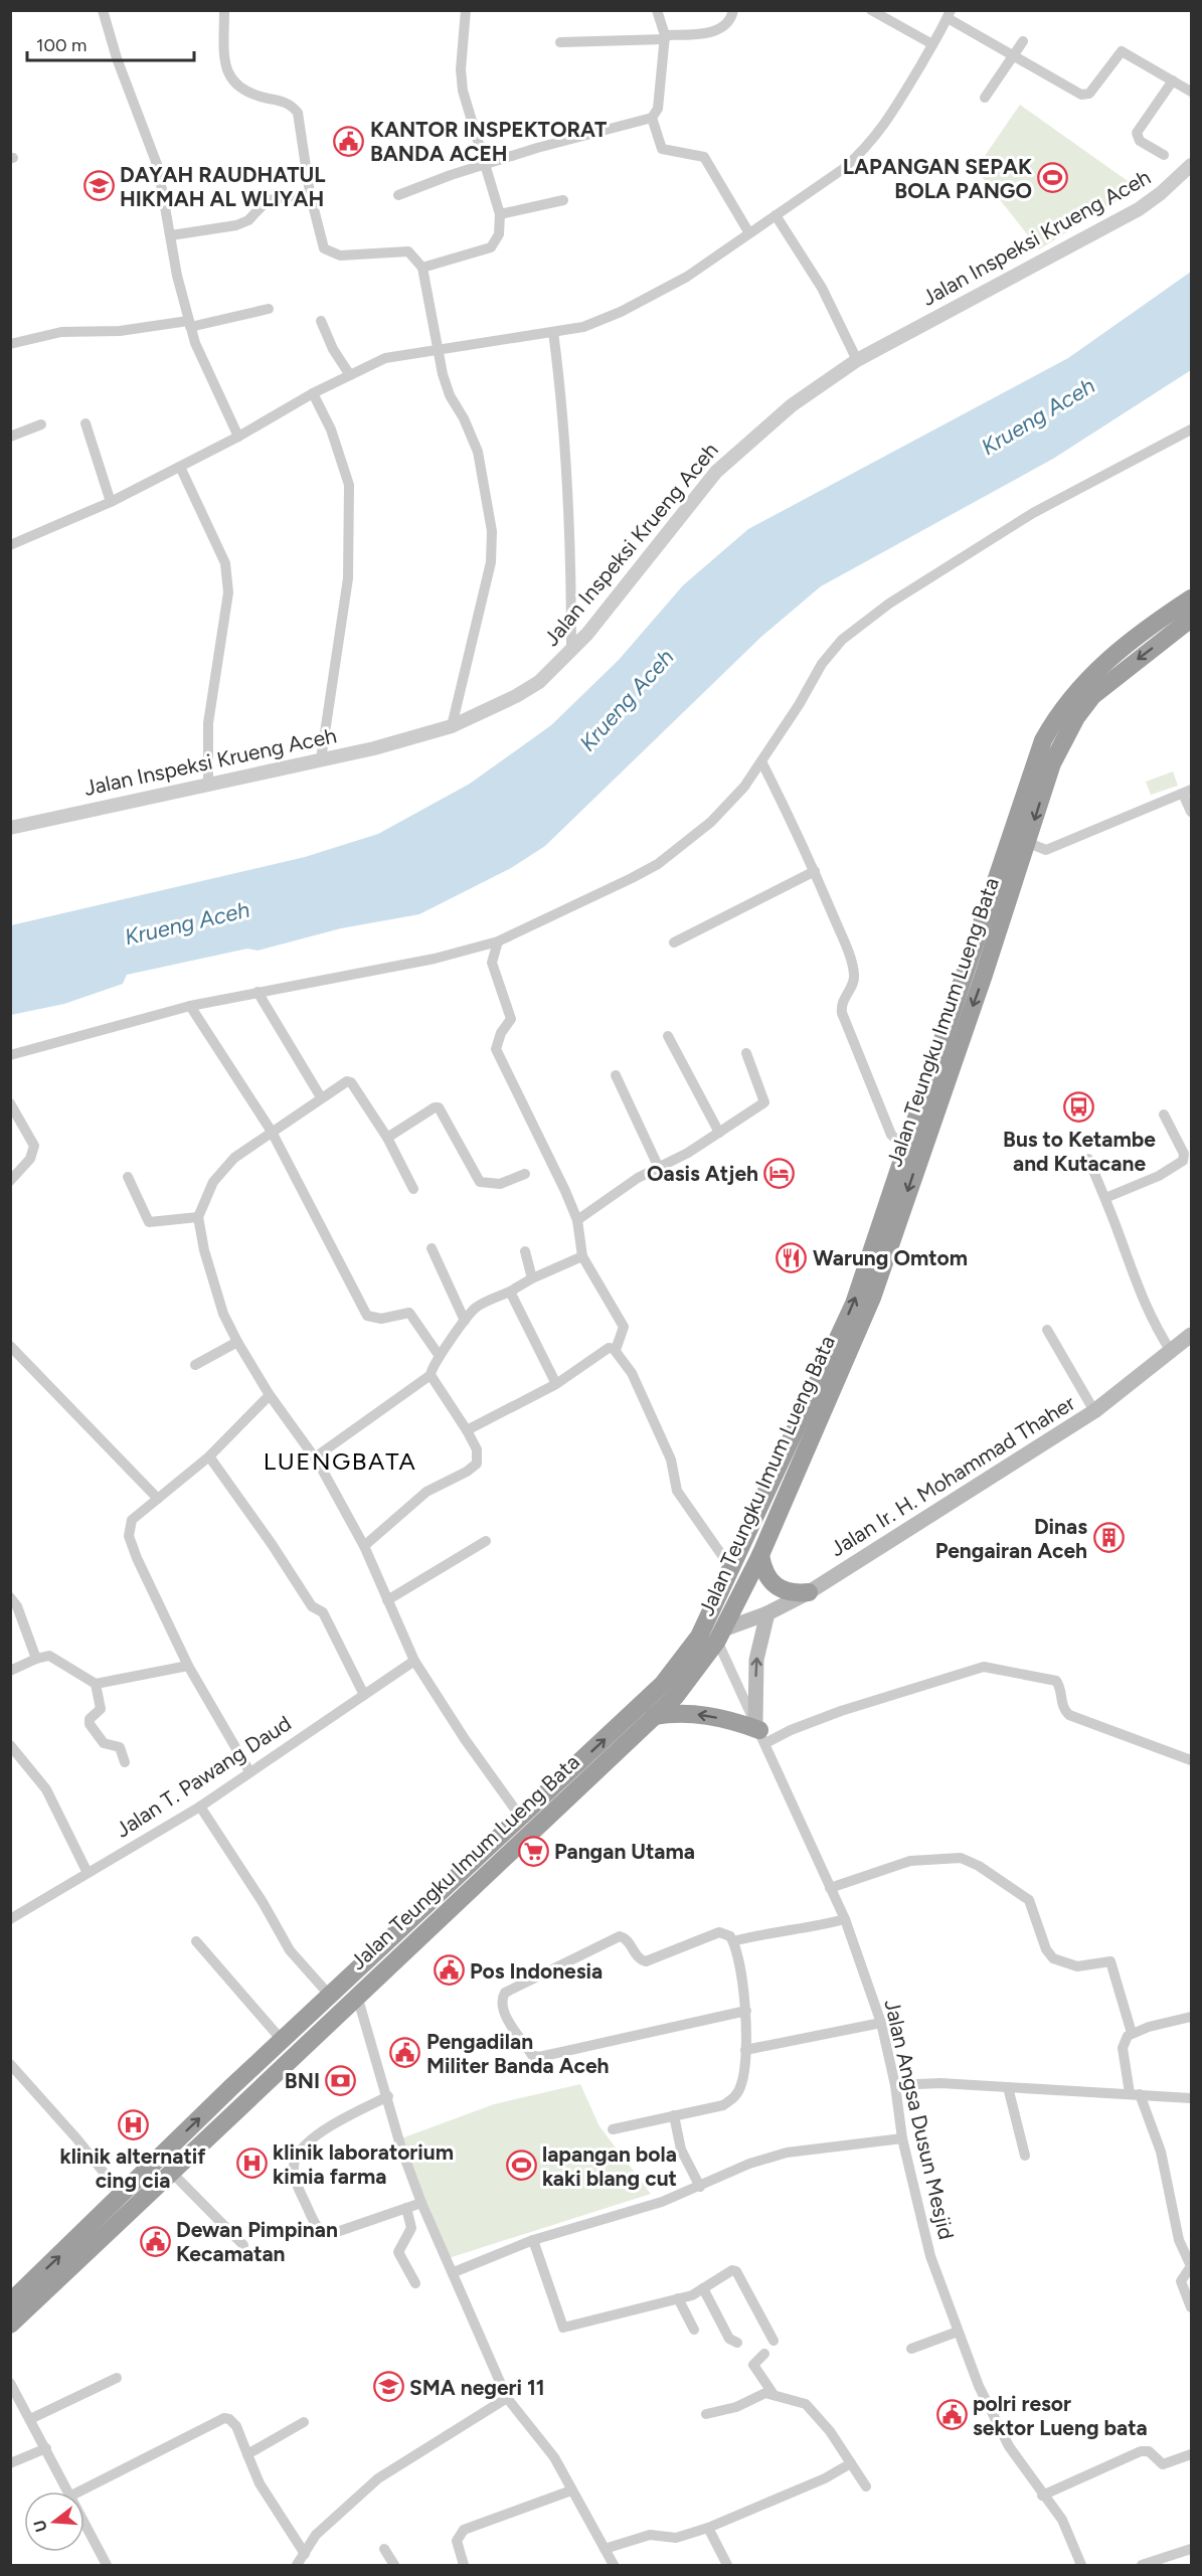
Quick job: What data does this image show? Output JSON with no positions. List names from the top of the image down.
{
  "streets": {
    "highway": ["Jalan Teungku Imum Lueng Bata"],
    "main road": ["Jalan Ir. H. Mohammad Thaher"],
    "street": ["Jalan Inspeksi Krueng Aceh", "Jalan T. Pawang Daud", "Jalan Angsa Dusun Mesjid"]
  },
  "crossings": [
    ["Jalan Teungku Imum Lueng Bata", "Jalan Ir. H. Mohammad Thaher"],
    ["Jalan Teungku Imum Lueng Bata", "Jalan Angsa Dusun Mesjid"],
    ["Jalan Ir. H. Mohammad Thaher", "Jalan Angsa Dusun Mesjid"]
  ],
  "districts": ["LUENGBATA"],
  "water": ["Krueng Aceh"],
  "places": {
    "public building": [
      "KANTOR INSPEKTORAT BANDA ACEH",
      "Pos Indonesia",
      "Pengadilan Militer Banda Aceh",
      "Dewan Pimpinan Kecamatan",
      "polri resor sektor Lueng bata"
    ],
    "sports": ["LAPANGAN SEPAK BOLA PANGO", "lapangan bola kaki blang cut"],
    "school or university": ["DAYAH RAUDHATUL HIKMAH AL WLIYAH", "SMA negeri 11"],
    "bus stop": ["Bus to Ketambe and Kutacane"],
    "hotel": ["Oasis Atjeh"],
    "restaurant": ["Warung Omtom"],
    "building": ["Dinas Pengairan Aceh"],
    "supermarket": ["Pangan Utama"],
    "bank": ["BNI"],
    "hospital": ["klinik alternatif cing cia", "klinik laboratorium kimia farma"]
  },
  "scale_bar": "100 m",
  "north": "left"
}
